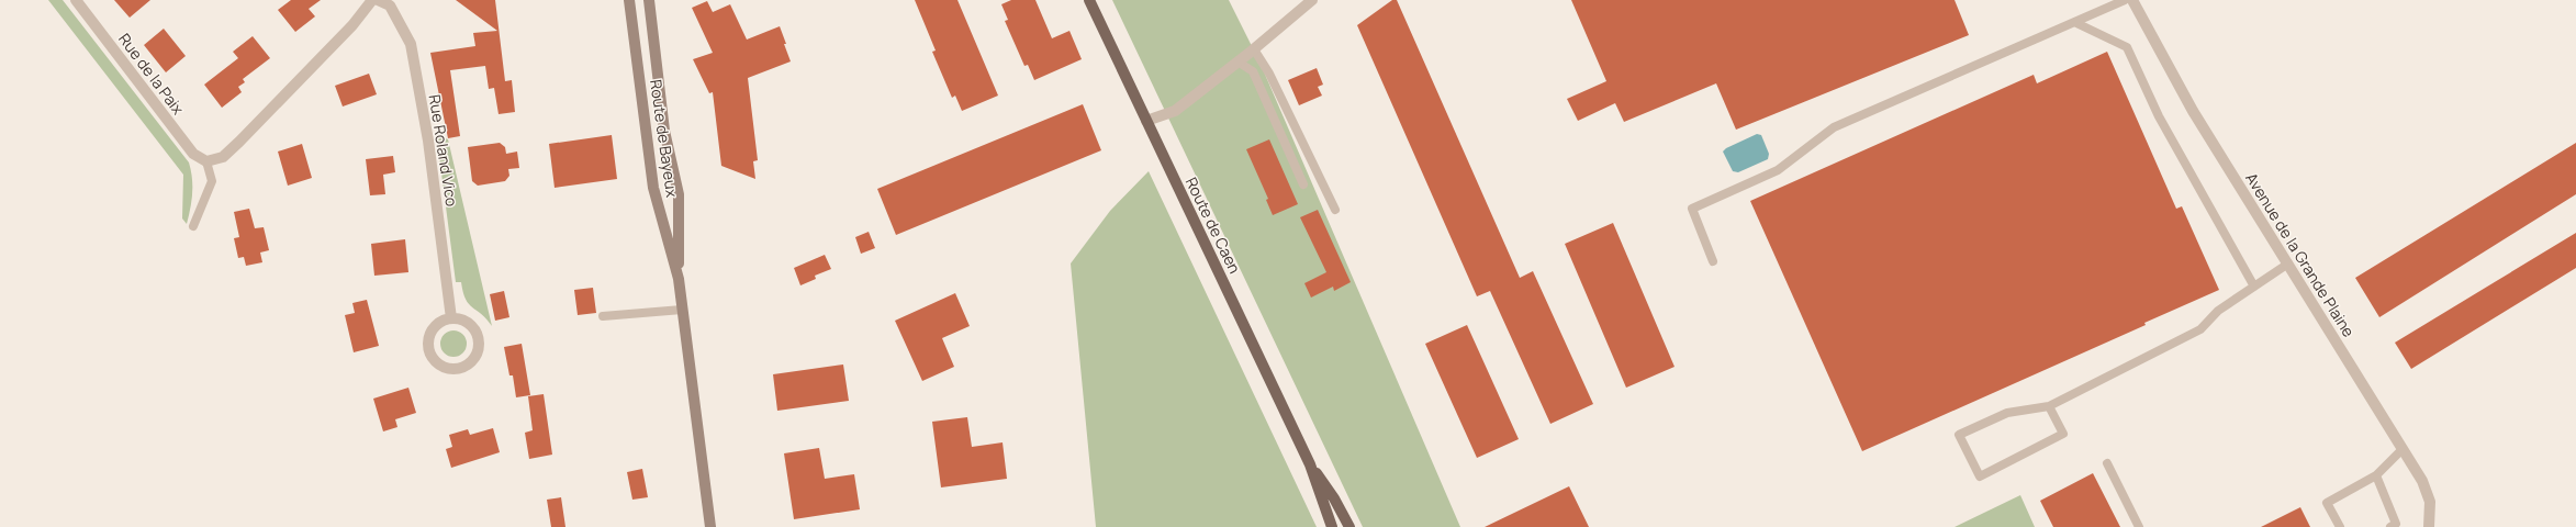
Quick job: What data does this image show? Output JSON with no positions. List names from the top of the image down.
{
  "streets": {
    "main road": ["Route de Bayeux", "Route de Caen"],
    "street": ["Rue de la Paix", "Rue Roland Vico", "Avenue de la Grande Plaine"]
  }
}
